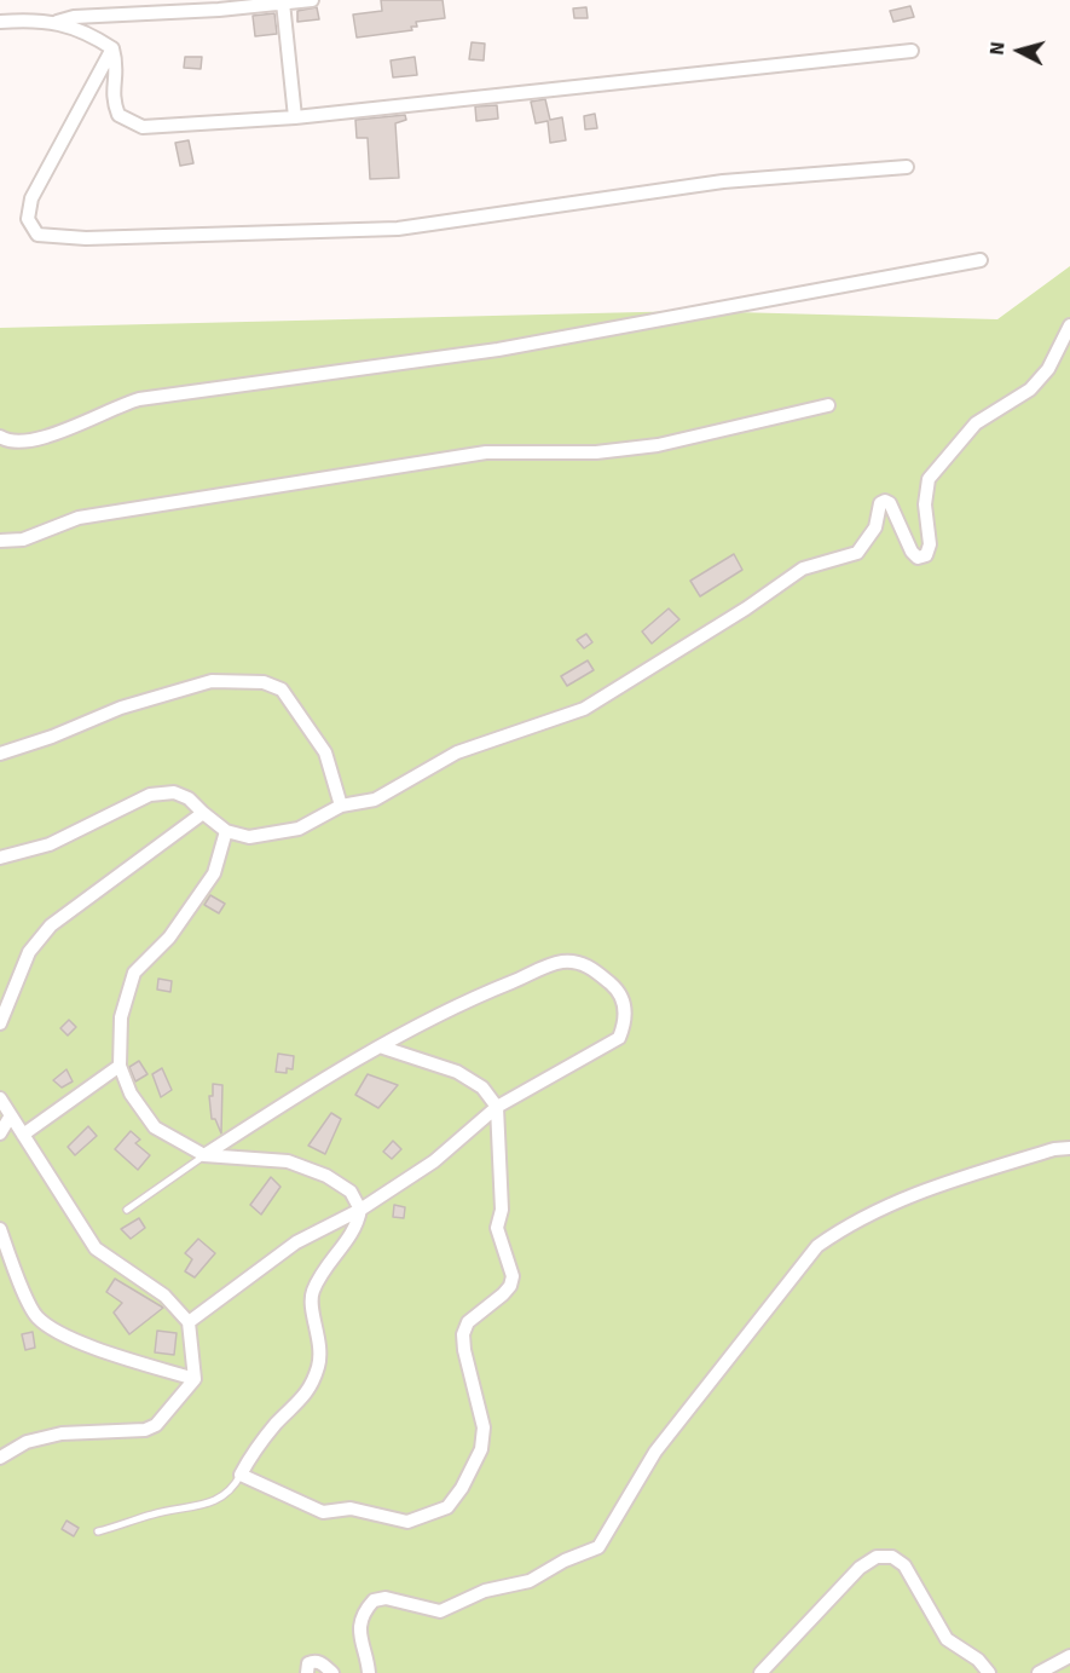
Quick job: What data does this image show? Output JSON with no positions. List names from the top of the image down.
{
  "north": "left"
}
